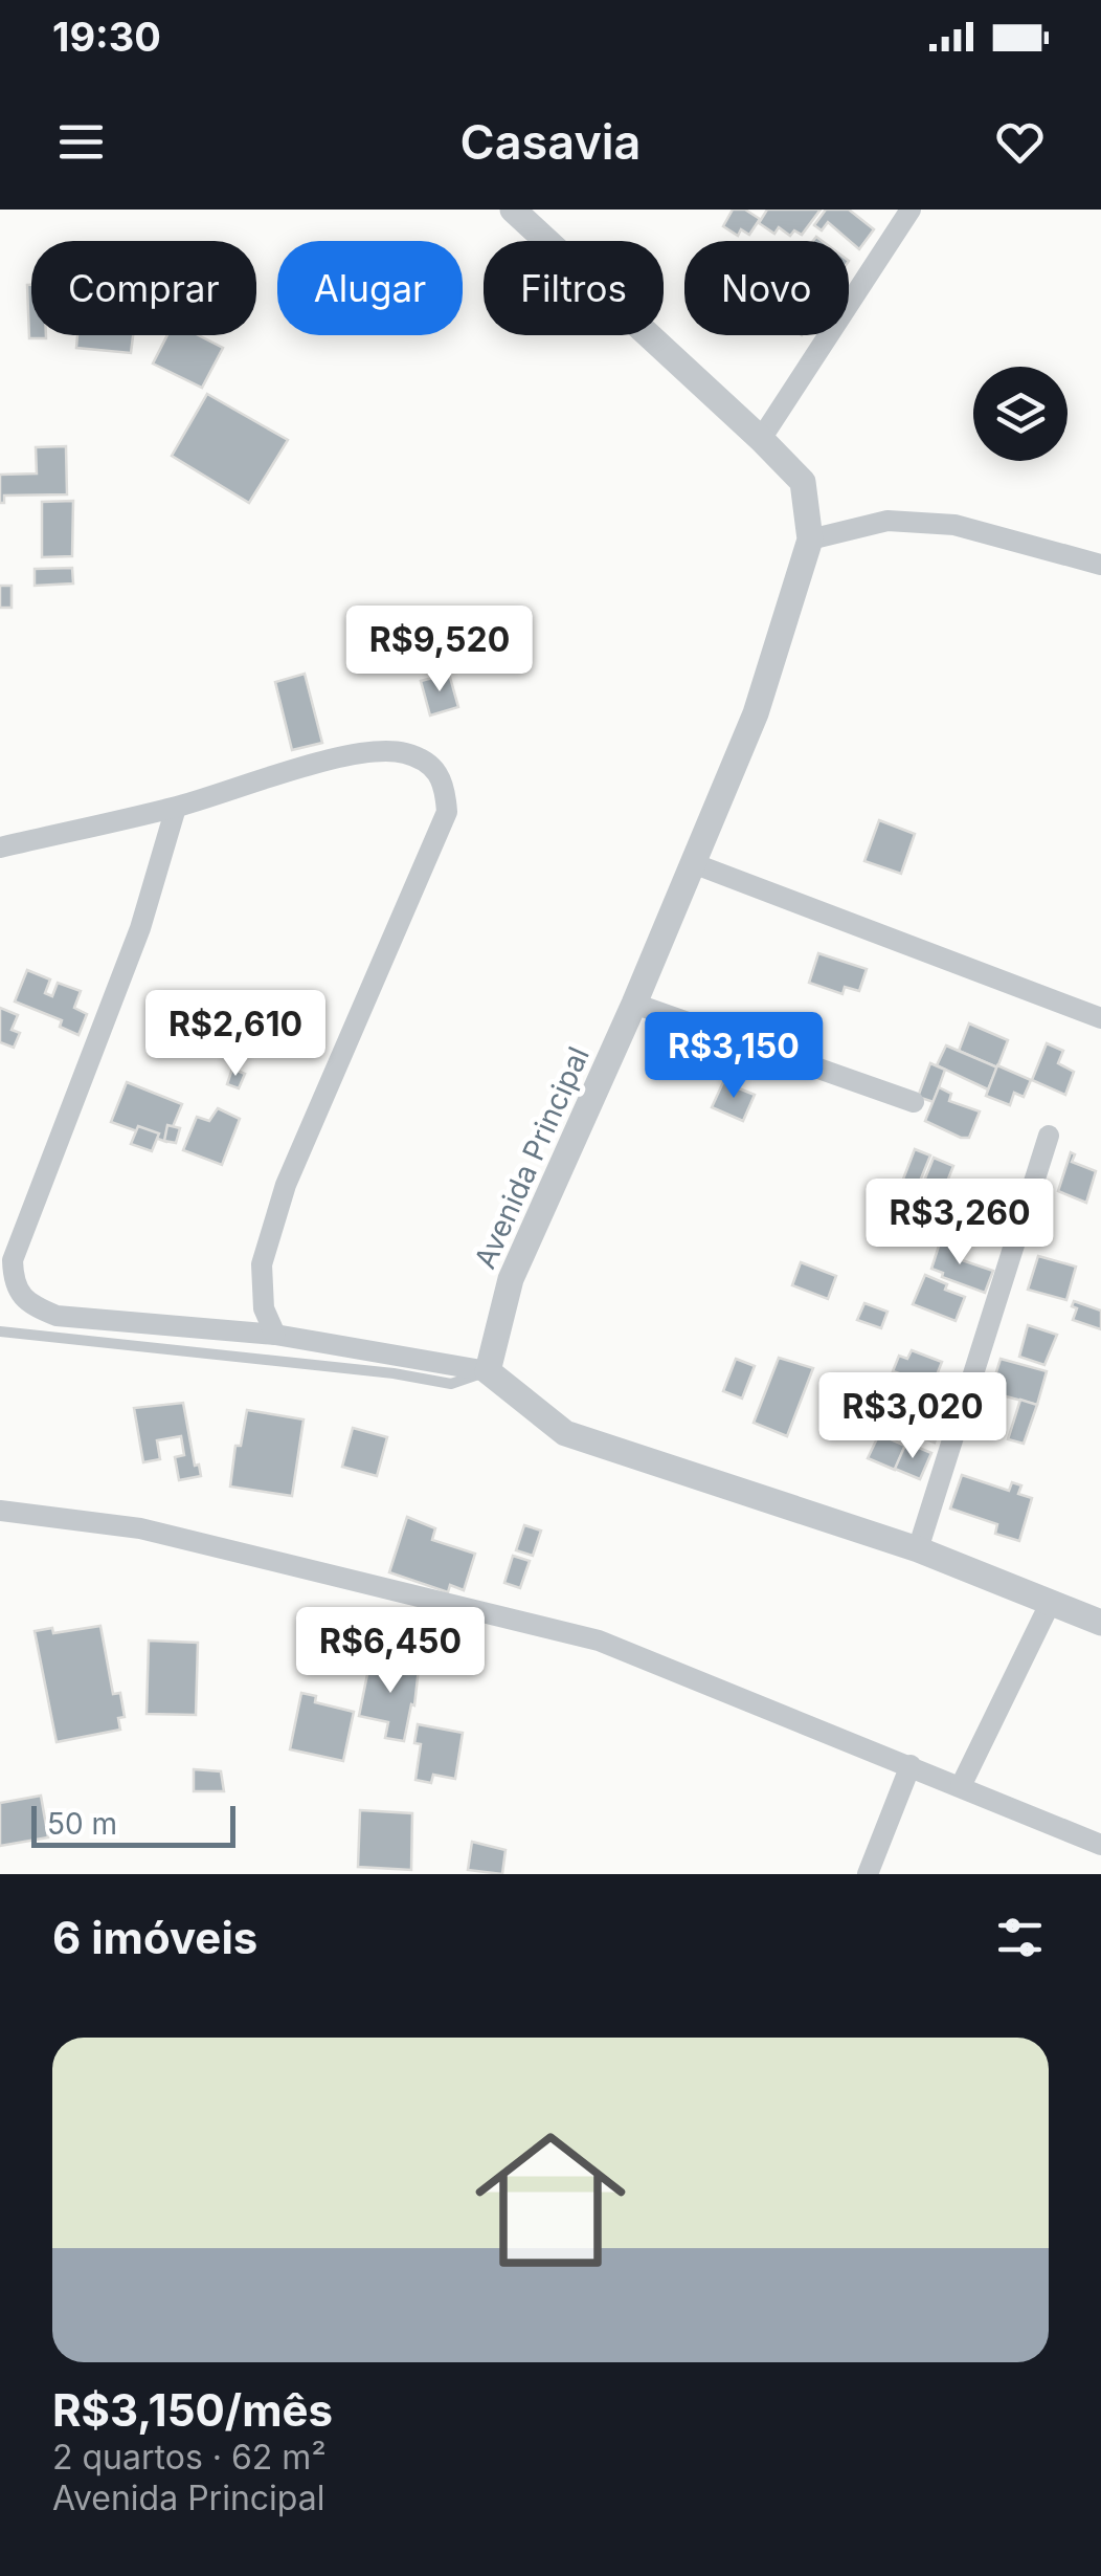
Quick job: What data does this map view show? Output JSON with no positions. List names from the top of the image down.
{
  "streets": {
    "street": ["Avenida Principal"]
  },
  "scale_bar": "50 m",
  "page": {
    "status": "19:30",
    "header": "Casavia",
    "chip": [
      "Comprar",
      "Alugar",
      "Filtros",
      "Novo"
    ],
    "price": [
      "R$9,520",
      "R$2,610",
      "R$3,150",
      "R$3,260",
      "R$3,020",
      "R$6,450"
    ],
    "scale": "50 m",
    "heading": "6 imóveis",
    "list": [
      {
        "name": "R$3,150/mês",
        "note": "2 quartos · 62 m² · Avenida Principal"
      }
    ]
  }
}
